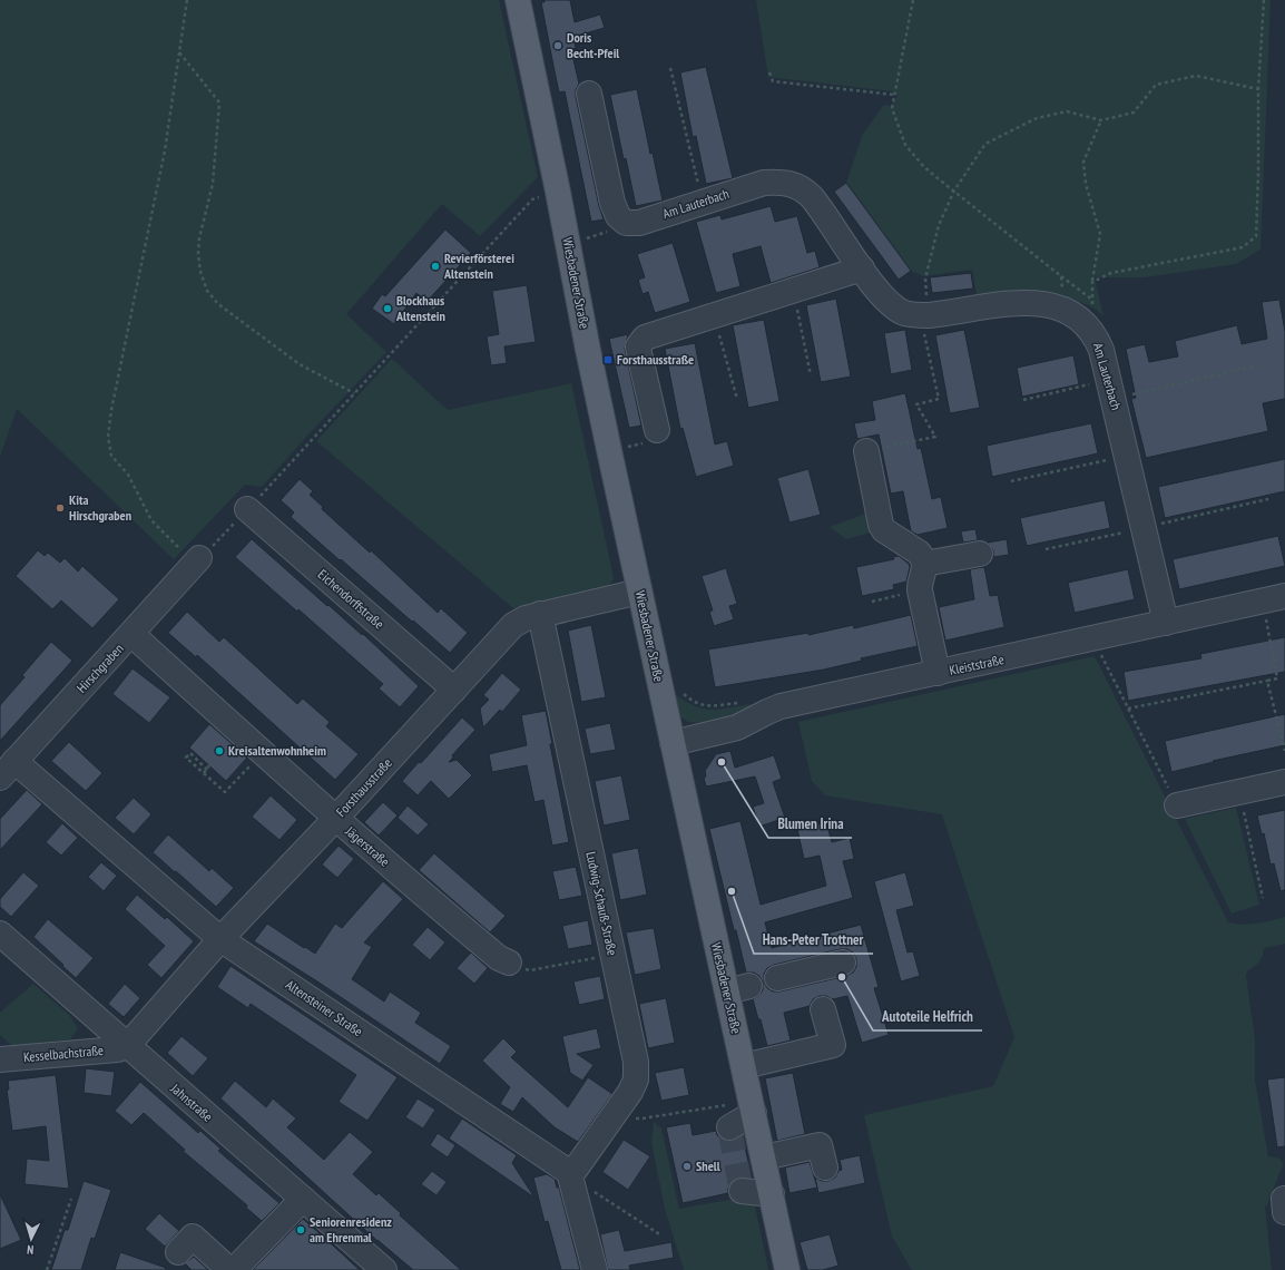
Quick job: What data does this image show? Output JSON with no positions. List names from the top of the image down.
{
  "streets": {
    "main road": ["Wiesbadener Straße"],
    "street": [
      "Am Lauterbach",
      "Eichendorffstraße",
      "Kleiststraße",
      "Hirschgraben",
      "Forsthausstraße",
      "Jägerstraße",
      "Ludwig-Schauß-Straße",
      "Altensteiner Straße",
      "Kesselbachstraße",
      "Jahnstraße"
    ]
  },
  "crossings": [
    ["Am Lauterbach", "Kleiststraße"],
    ["Wiesbadener Straße", "Kleiststraße"],
    ["Wiesbadener Straße", "Forsthausstraße"],
    ["Eichendorffstraße", "Forsthausstraße"],
    ["Hirschgraben", "Jägerstraße"],
    ["Hirschgraben", "Altensteiner Straße"],
    ["Forsthausstraße", "Jägerstraße"],
    ["Forsthausstraße", "Ludwig-Schauß-Straße"],
    ["Forsthausstraße", "Altensteiner Straße"],
    ["Forsthausstraße", "Kesselbachstraße"],
    ["Forsthausstraße", "Jahnstraße"],
    ["Ludwig-Schauß-Straße", "Altensteiner Straße"],
    ["Kesselbachstraße", "Jahnstraße"]
  ],
  "places": {
    "other": [
      "Doris Becht-Pfeil",
      "Revierförsterei Altenstein",
      "Blockhaus Altenstein",
      "Kita Hirschgraben",
      "Kreisaltenwohnheim",
      "Blumen Irina",
      "Hans-Peter Trottner",
      "Autoteile Helfrich",
      "Shell",
      "Seniorenresidenz am Ehrenmal"
    ],
    "transit": ["Forsthausstraße"]
  },
  "north": "bottom"
}
